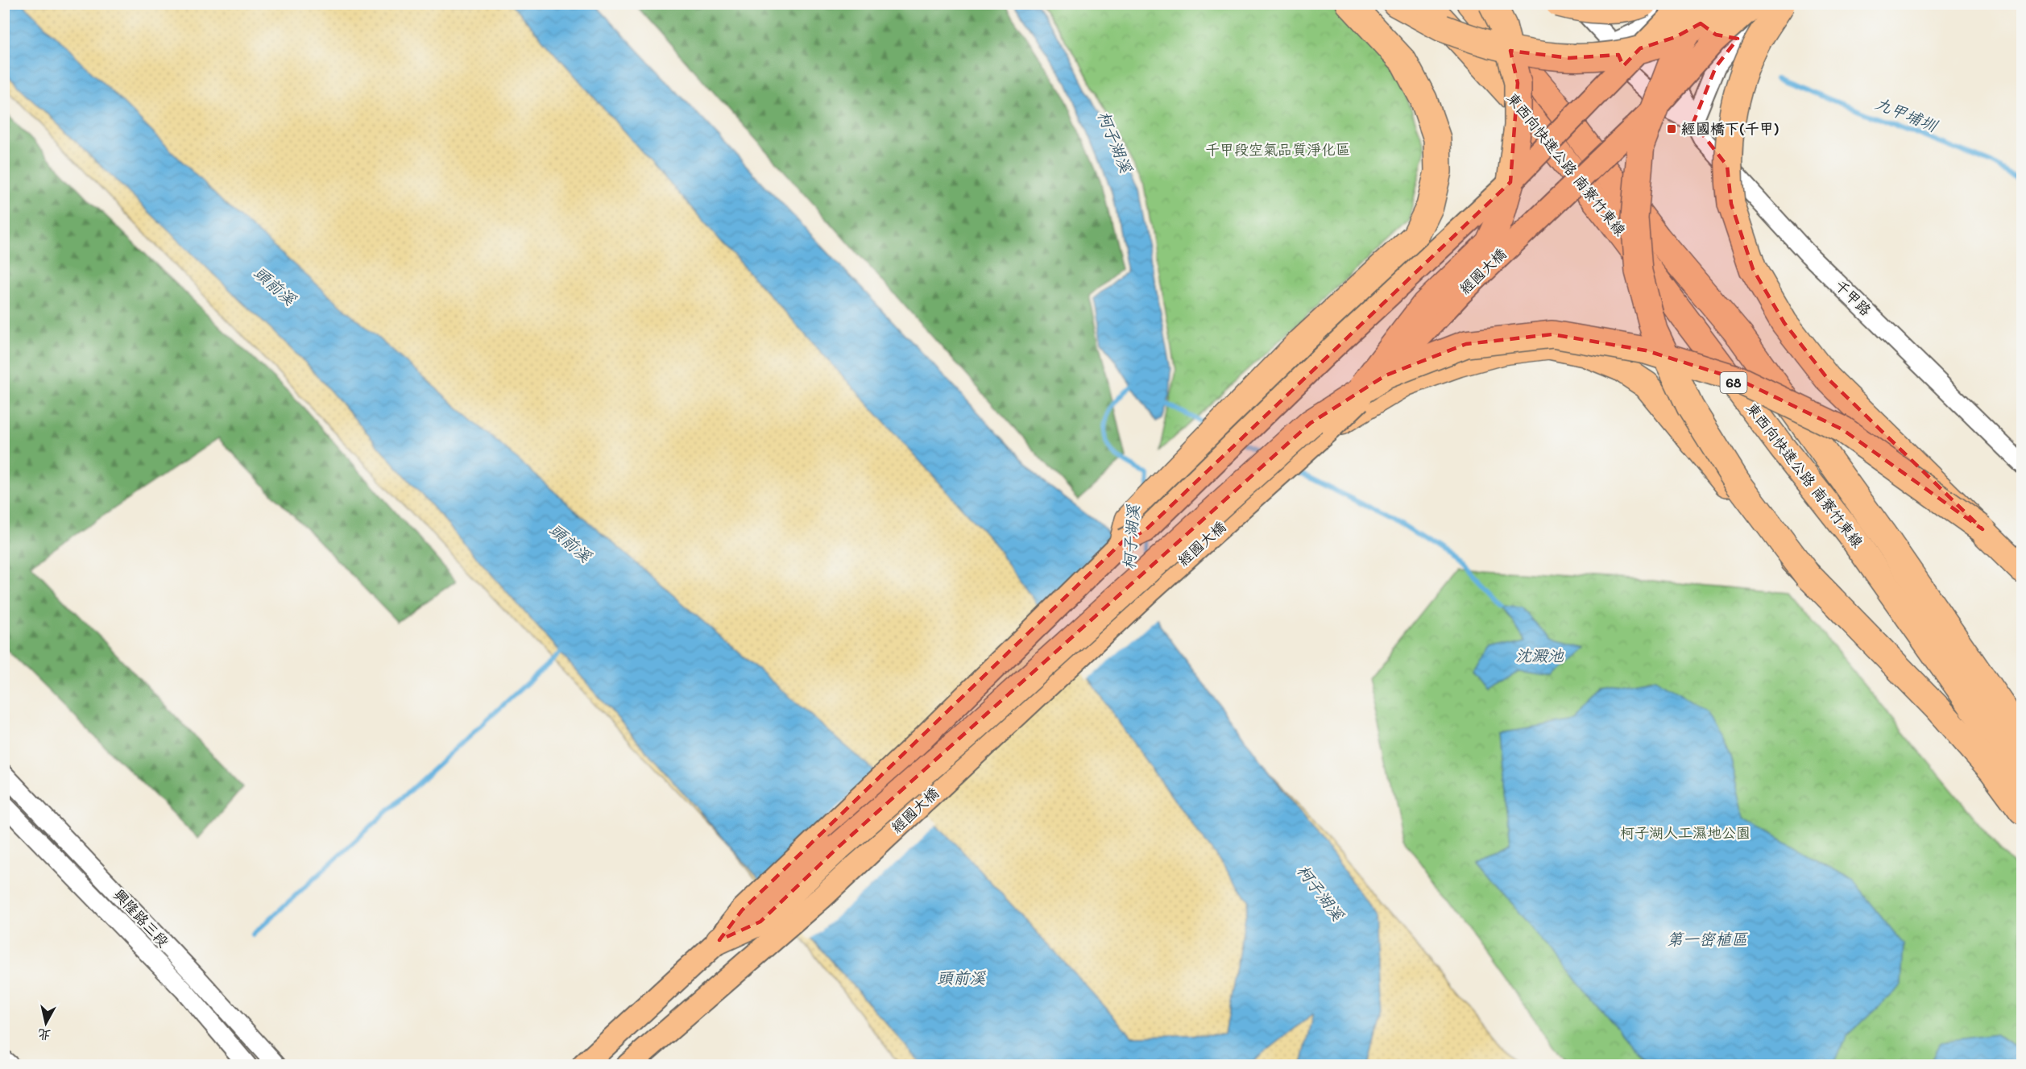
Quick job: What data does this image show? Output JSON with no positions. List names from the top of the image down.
{
  "streets": {
    "highway": ["東西向快速公路 南寮竹東線", "68"],
    "main road": ["經國大橋"],
    "street": ["千甲路", "興隆路三段"]
  },
  "water": [
    "九甲埔圳",
    "柯子湖溪",
    "頭前溪",
    "沈澱池",
    "第一密植區"
  ],
  "parks": ["千甲段空氣品質淨化區", "柯子湖人工濕地公園"],
  "places": {
    "transit": ["經國橋下(千甲)"]
  },
  "north": "bottom"
}
